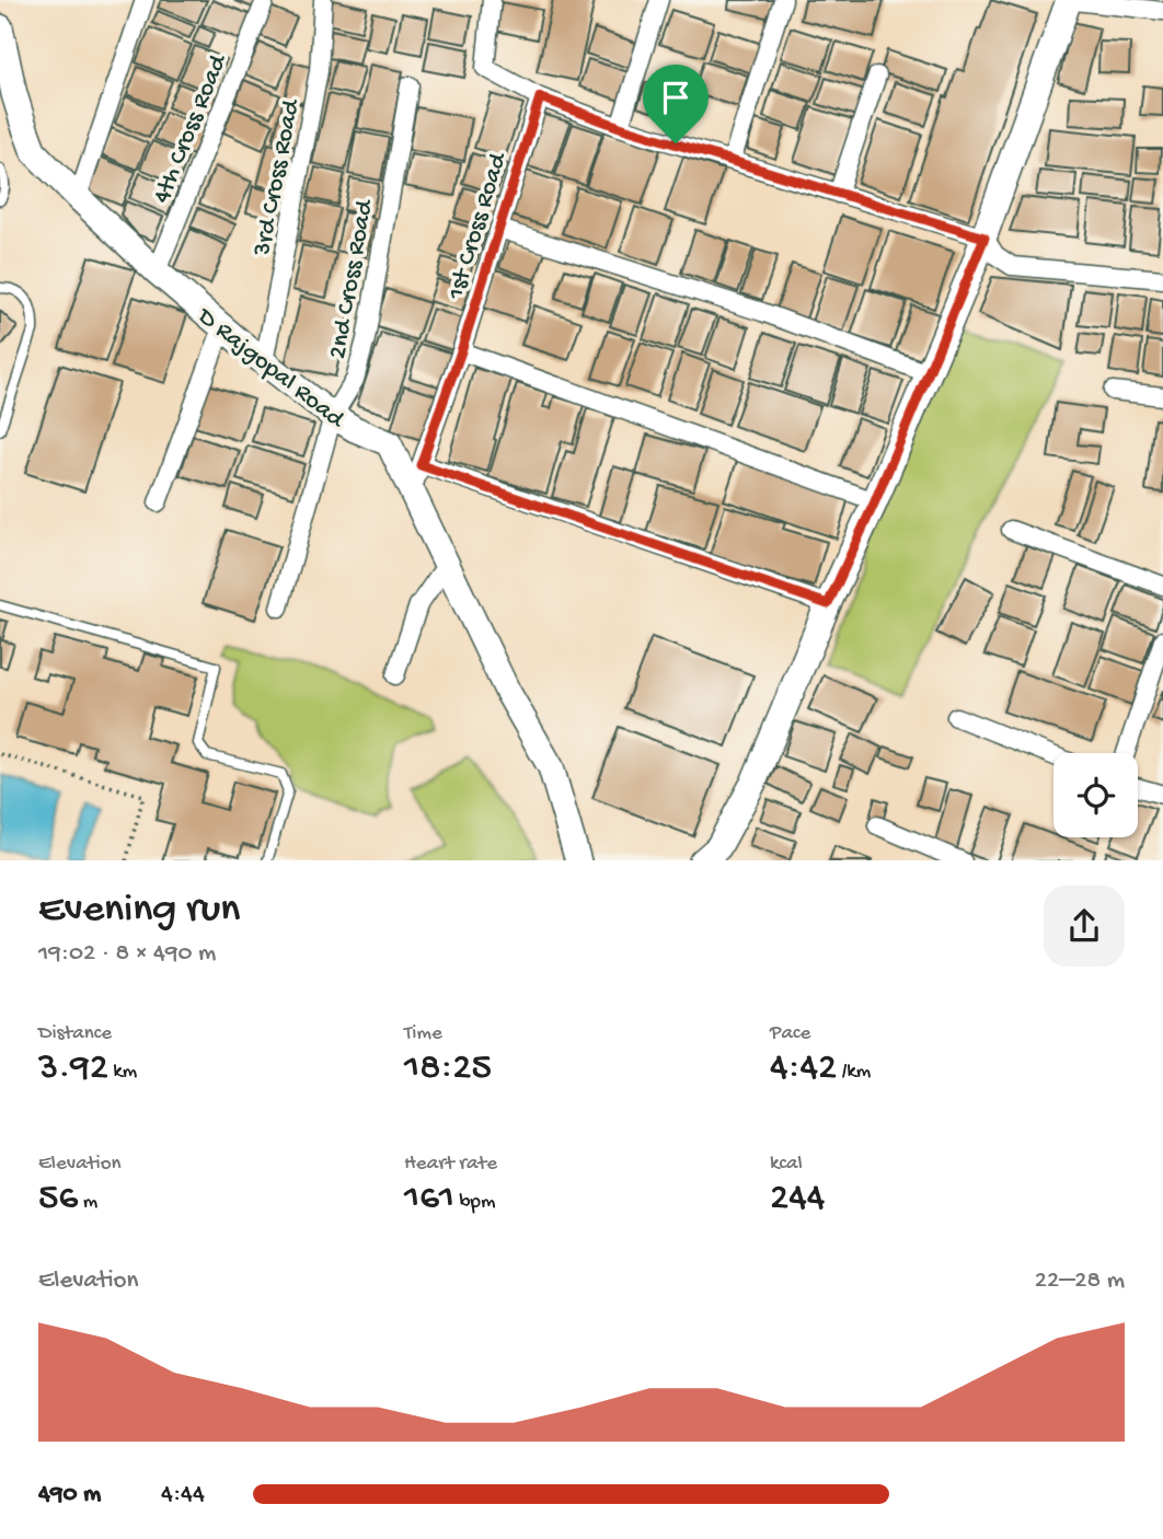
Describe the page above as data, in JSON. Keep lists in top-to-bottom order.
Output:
{
  "streets": {
    "street": [
      "4th Cross Road",
      "3rd Cross Road",
      "1st Cross Road",
      "2nd Cross Road",
      "D Rajgopal Road"
    ]
  },
  "crossings": [
    ["4th Cross Road", "D Rajgopal Road"],
    ["3rd Cross Road", "D Rajgopal Road"],
    ["1st Cross Road", "D Rajgopal Road"],
    ["2nd Cross Road", "D Rajgopal Road"]
  ],
  "page": {
    "heading": ["Evening run", "19:02 · 8 × 490 m"],
    "stats": [
      ["Distance", "3.92 km"],
      ["Time", "18:25"],
      ["Pace", "4:42 /km"],
      ["Elevation", "56 m"],
      ["Heart rate", "161 bpm"],
      ["kcal", "244"]
    ],
    "chart": ["Elevation", "22–28 m"],
    "list": [
      {
        "name": "490 m",
        "note": "4:44"
      }
    ]
  }
}
